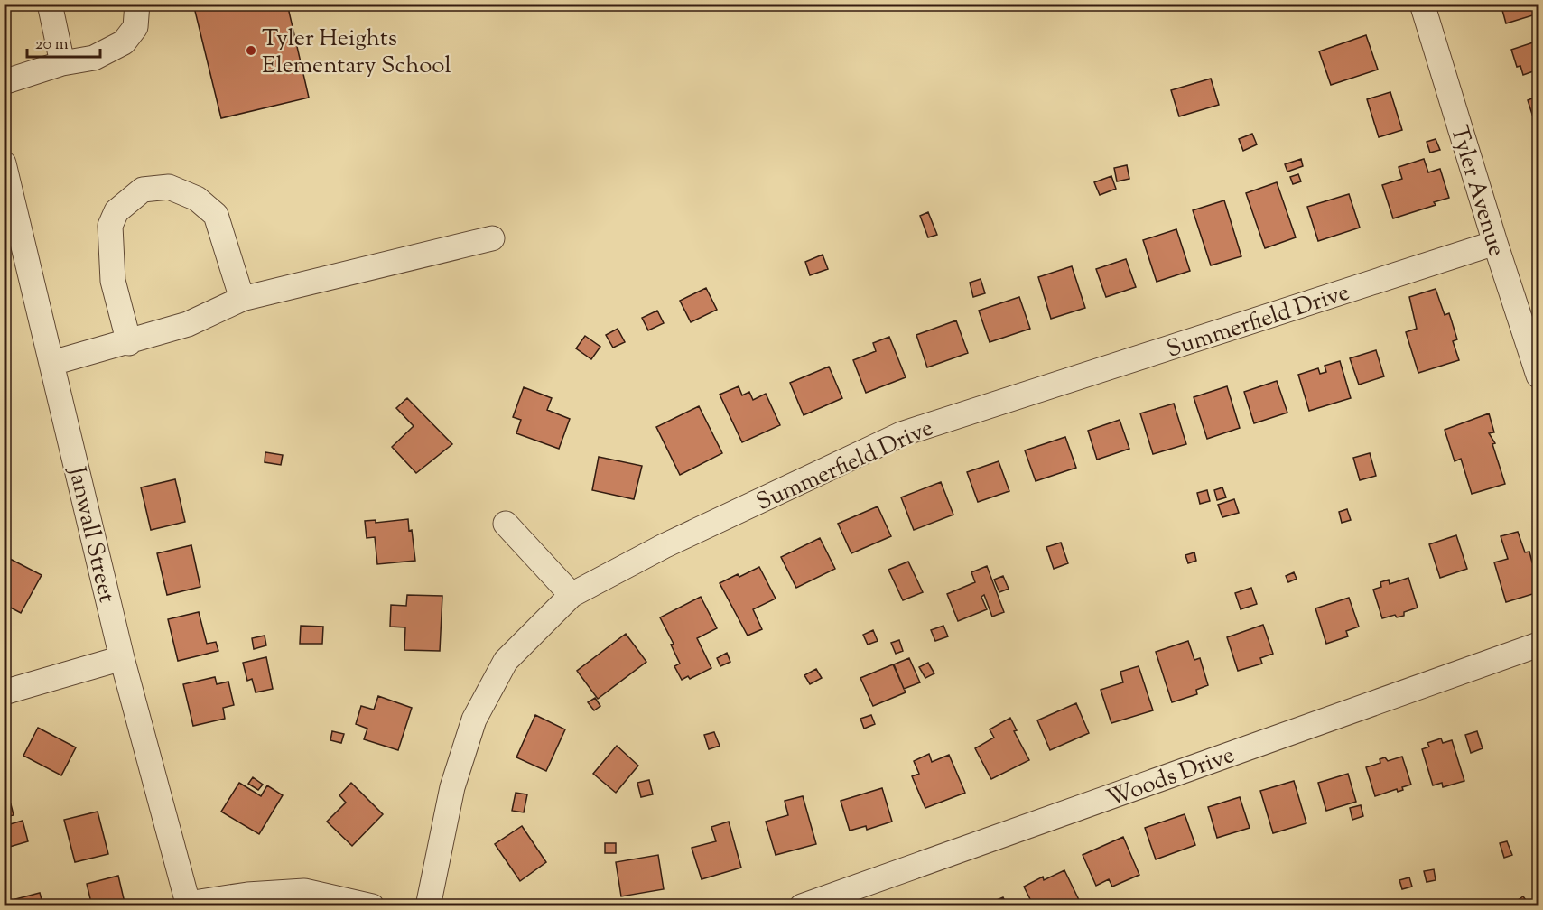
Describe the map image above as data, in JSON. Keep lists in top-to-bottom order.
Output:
{
  "streets": {
    "street": [
      "Tyler Avenue",
      "Summerfield Drive",
      "Janwall Street",
      "Woods Drive"
    ]
  },
  "crossings": [
    ["Tyler Avenue", "Summerfield Drive"]
  ],
  "places": ["Tyler Heights Elementary School"],
  "scale_bar": "20 m"
}
